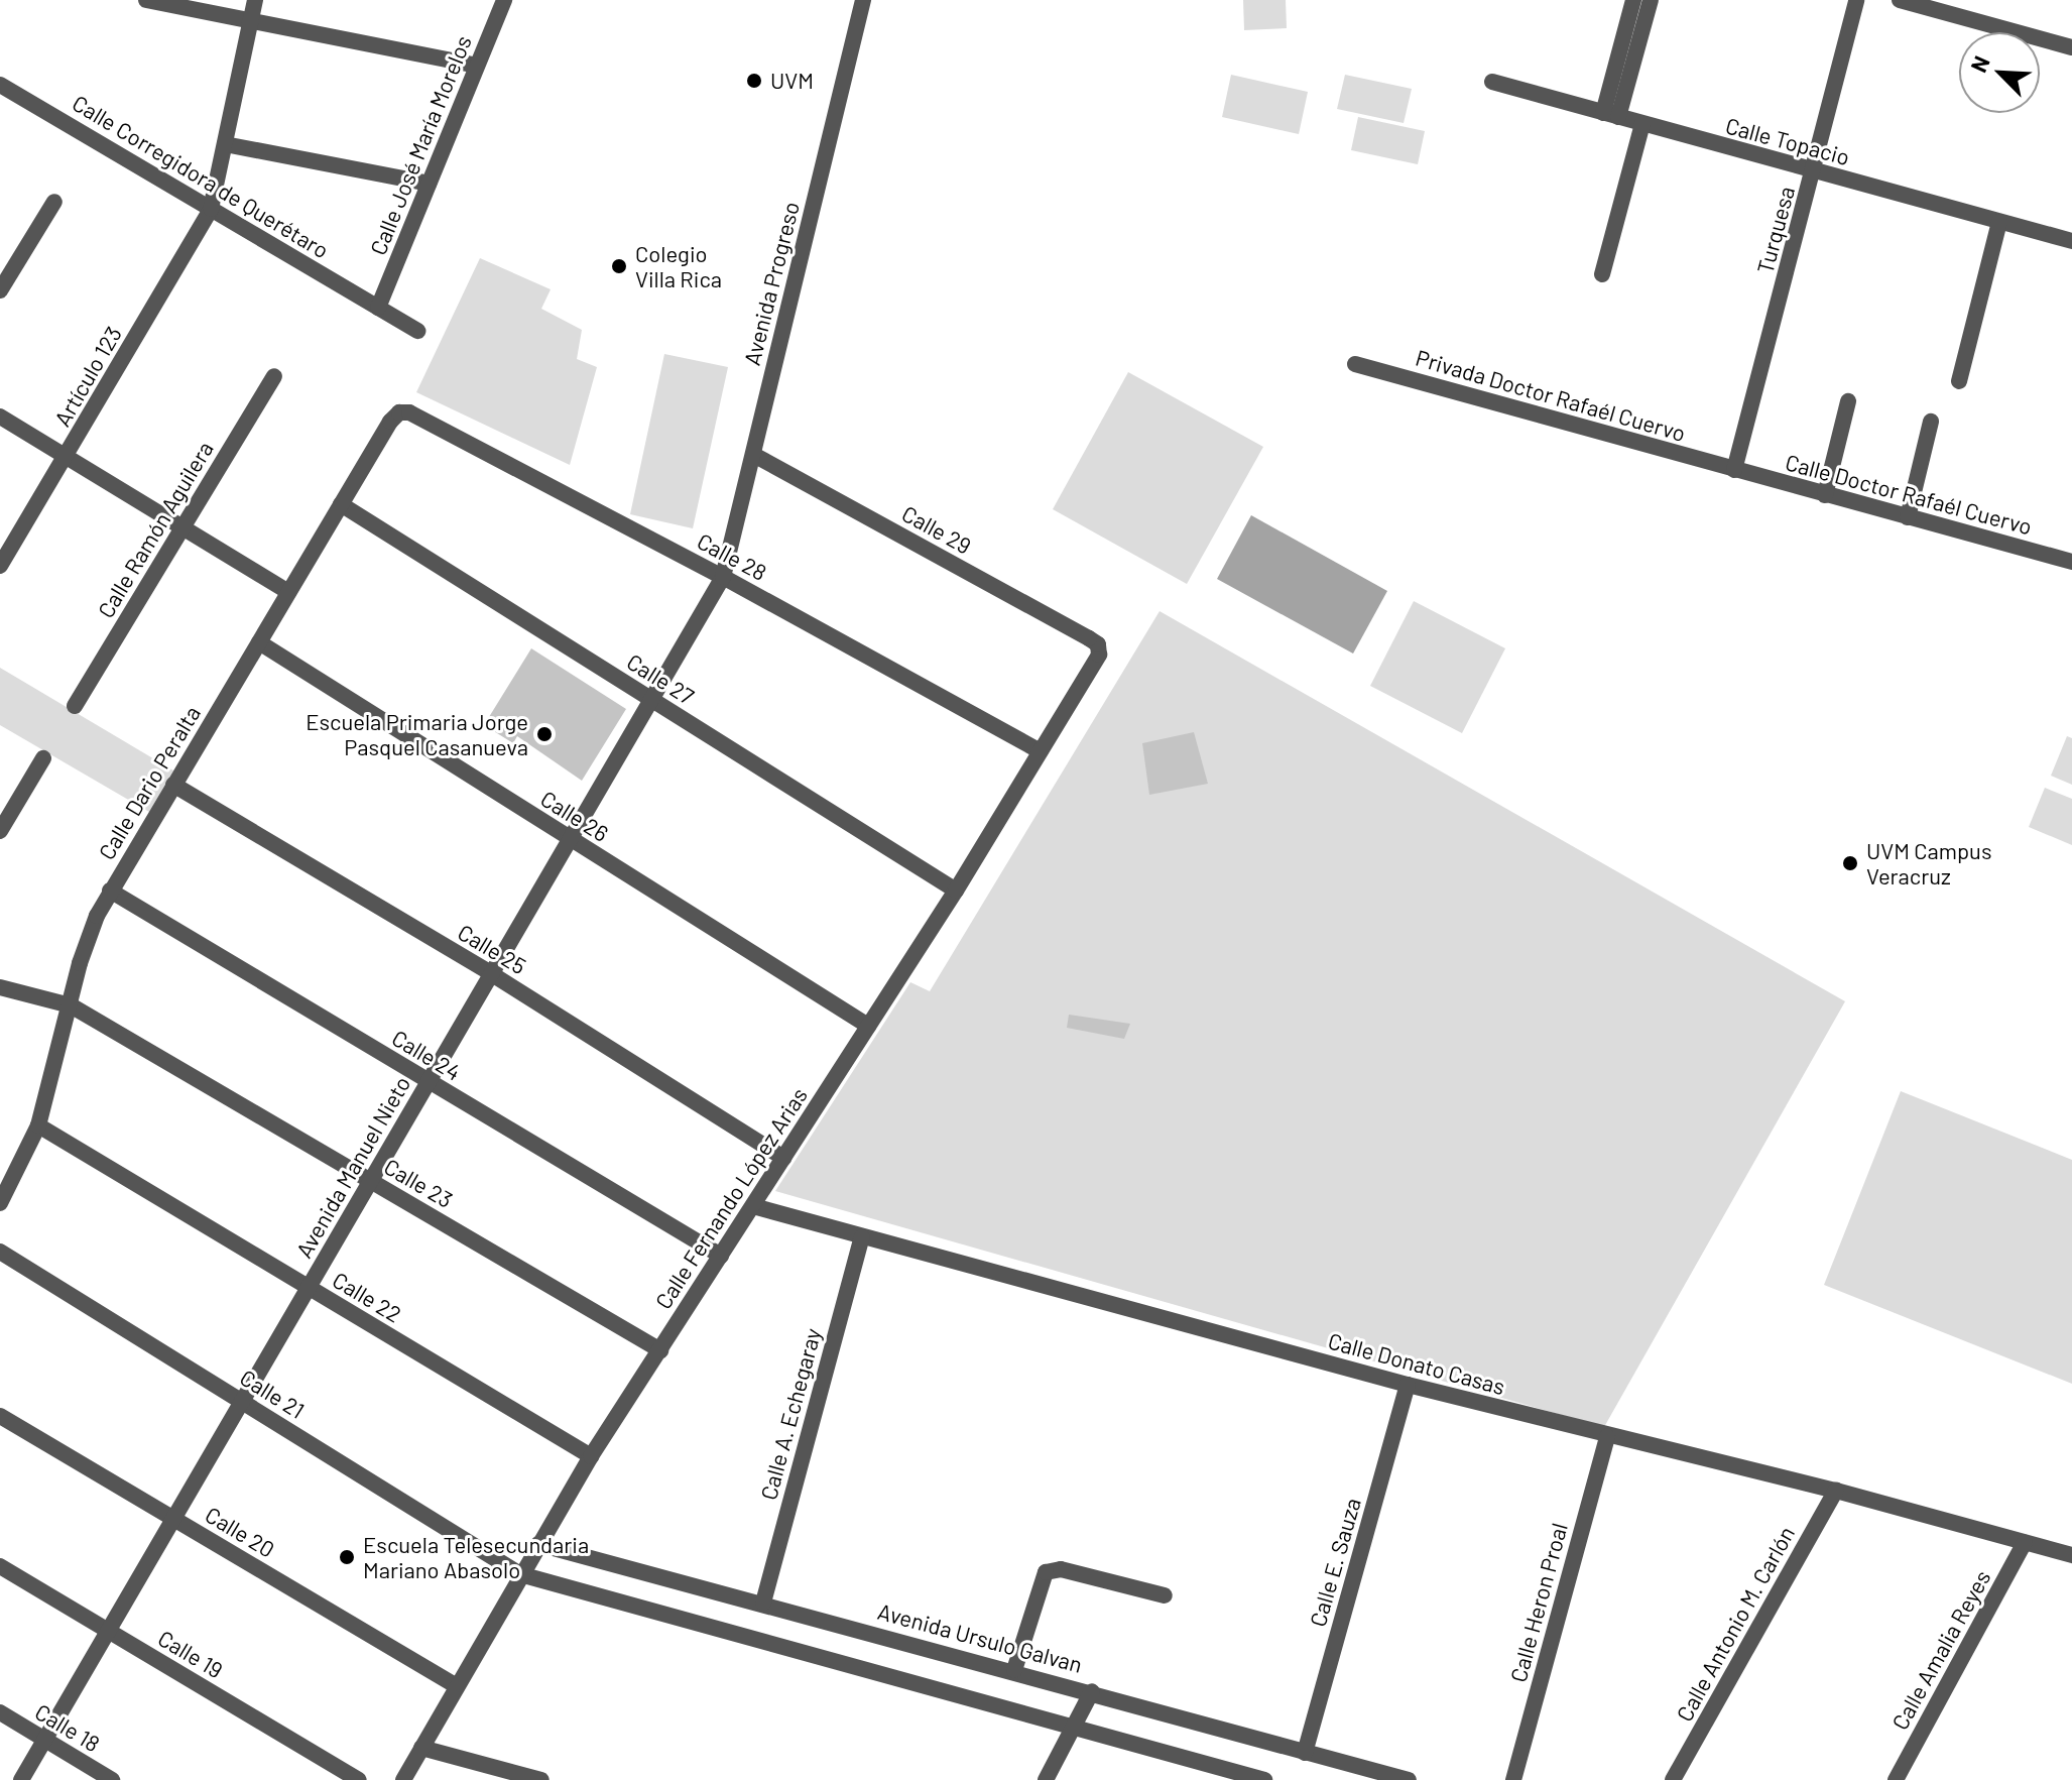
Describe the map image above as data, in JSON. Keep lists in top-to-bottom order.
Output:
{
  "streets": {
    "street": [
      "Calle Topacio",
      "Calle José María Morelos",
      "Calle Corregidora de Querétaro",
      "Turquesa",
      "Avenida Progreso",
      "Artículo 123",
      "Privada Doctor Rafaél Cuervo",
      "Calle Doctor Rafaél Cuervo",
      "Calle Ramón Aguilera",
      "Calle 29",
      "Calle 28",
      "Calle 27",
      "Calle Dario Peralta",
      "Calle 26",
      "Calle 25",
      "Calle 24",
      "Avenida Manuel Nieto",
      "Calle 23",
      "Calle Fernando López Arias",
      "Calle 22",
      "Calle Donato Casas",
      "Calle 21",
      "Calle A. Echegaray",
      "Calle 20",
      "Calle E. Sauza",
      "Calle Heron Proal",
      "Calle Antonio M. Carlón",
      "Avenida Ursulo Galvan",
      "Calle Amalia Reyes",
      "Calle 19",
      "Calle 18"
    ]
  },
  "crossings": [
    ["Calle Topacio", "Turquesa"],
    ["Calle José María Morelos", "Calle Corregidora de Querétaro"],
    ["Calle Corregidora de Querétaro", "Artículo 123"],
    ["Turquesa", "Privada Doctor Rafaél Cuervo"],
    ["Turquesa", "Calle Doctor Rafaél Cuervo"],
    ["Avenida Progreso", "Calle 29"],
    ["Avenida Progreso", "Calle 28"],
    ["Avenida Progreso", "Avenida Manuel Nieto"],
    ["Privada Doctor Rafaél Cuervo", "Calle Doctor Rafaél Cuervo"],
    ["Calle 29", "Calle Fernando López Arias"],
    ["Calle 28", "Calle Dario Peralta"],
    ["Calle 28", "Avenida Manuel Nieto"],
    ["Calle 28", "Calle Fernando López Arias"],
    ["Calle 27", "Calle Dario Peralta"],
    ["Calle 27", "Avenida Manuel Nieto"],
    ["Calle 27", "Calle Fernando López Arias"],
    ["Calle Dario Peralta", "Calle 26"],
    ["Calle Dario Peralta", "Calle 25"],
    ["Calle Dario Peralta", "Calle 24"],
    ["Calle Dario Peralta", "Calle 23"],
    ["Calle Dario Peralta", "Calle 22"],
    ["Calle 26", "Avenida Manuel Nieto"],
    ["Calle 26", "Calle Fernando López Arias"],
    ["Calle 25", "Avenida Manuel Nieto"],
    ["Calle 25", "Calle Fernando López Arias"],
    ["Calle 24", "Avenida Manuel Nieto"],
    ["Calle 24", "Calle Fernando López Arias"],
    ["Avenida Manuel Nieto", "Calle 23"],
    ["Avenida Manuel Nieto", "Calle 22"],
    ["Avenida Manuel Nieto", "Calle 21"],
    ["Avenida Manuel Nieto", "Calle 20"],
    ["Avenida Manuel Nieto", "Calle 19"],
    ["Avenida Manuel Nieto", "Calle 18"],
    ["Calle 23", "Calle Fernando López Arias"],
    ["Calle Fernando López Arias", "Calle 22"],
    ["Calle Fernando López Arias", "Calle Donato Casas"],
    ["Calle Fernando López Arias", "Calle 21"],
    ["Calle Fernando López Arias", "Calle 20"],
    ["Calle Fernando López Arias", "Avenida Ursulo Galvan"],
    ["Calle Donato Casas", "Calle A. Echegaray"],
    ["Calle Donato Casas", "Calle E. Sauza"],
    ["Calle Donato Casas", "Calle Heron Proal"],
    ["Calle Donato Casas", "Calle Antonio M. Carlón"],
    ["Calle Donato Casas", "Calle Amalia Reyes"],
    ["Calle A. Echegaray", "Avenida Ursulo Galvan"],
    ["Calle E. Sauza", "Avenida Ursulo Galvan"]
  ],
  "places": [
    "UVM",
    "Colegio Villa Rica",
    "Escuela Primaria Jorge Pasquel Casanueva",
    "UVM Campus Veracruz",
    "Escuela Telesecundaria Mariano Abasolo"
  ],
  "north": "top left"
}
